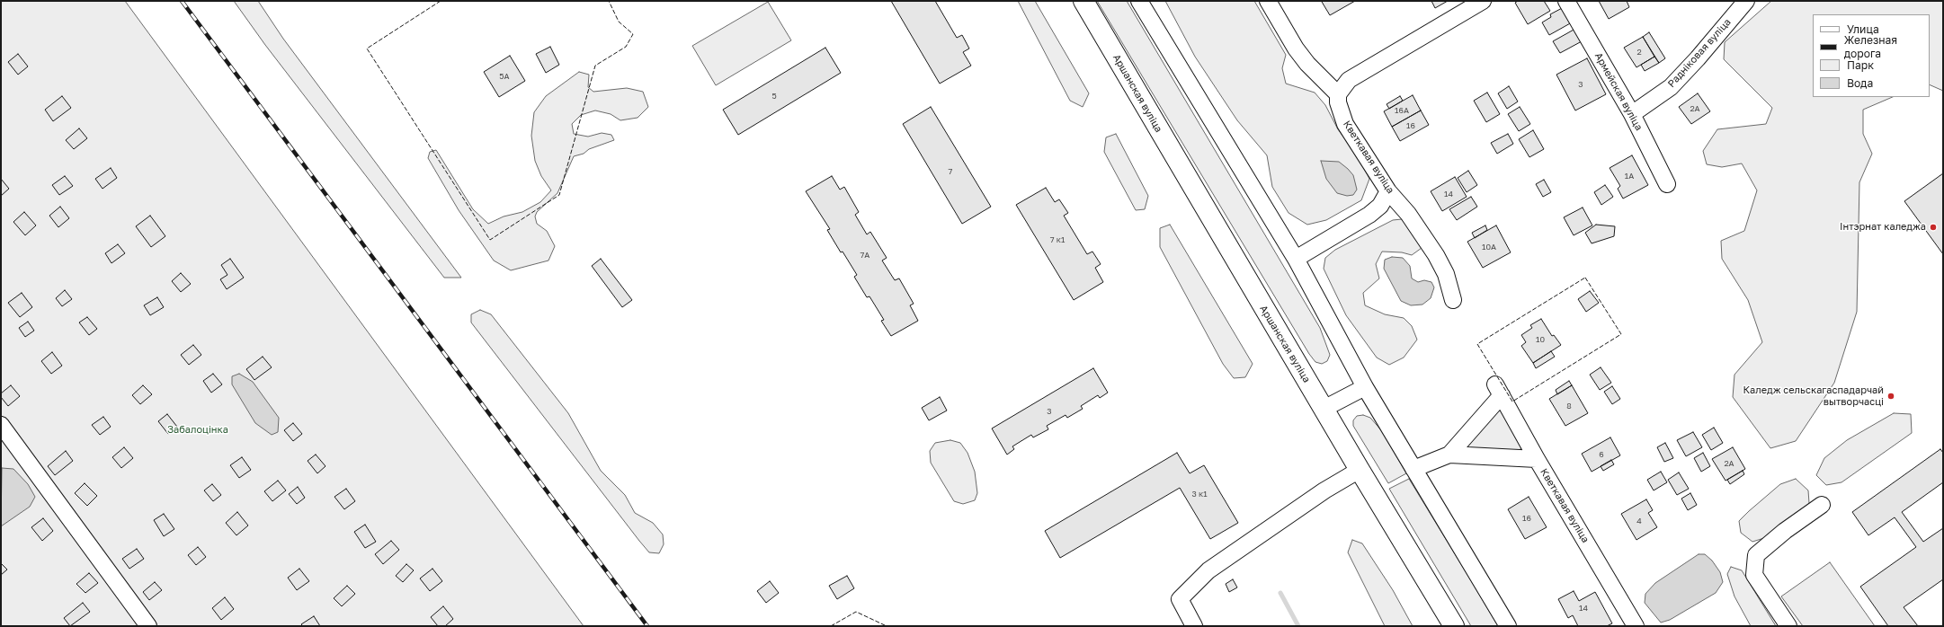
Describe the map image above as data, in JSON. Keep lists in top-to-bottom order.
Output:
{
  "streets": {
    "main road": ["Аршанская вуліца"],
    "street": ["Радніковая вуліца", "Армейская вуліца", "Кветкавая вуліца"]
  },
  "crossings": [
    ["Радніковая вуліца", "Армейская вуліца"]
  ],
  "parks": ["Забалоцінка"],
  "places": ["Інтэрнат каледжа", "Каледж сельскагаспадарчай вытворчасці"],
  "house_numbers": [
    "2",
    "5А",
    "3",
    "5",
    "2А",
    "16А",
    "16",
    "7",
    "1А",
    "14",
    "7 к1",
    "10А",
    "7А",
    "10",
    "8",
    "3",
    "6",
    "2А",
    "3 к1",
    "16",
    "4",
    "14"
  ],
  "legend": [
    "Улица",
    "Железная дорога",
    "Парк",
    "Вода"
  ]
}
